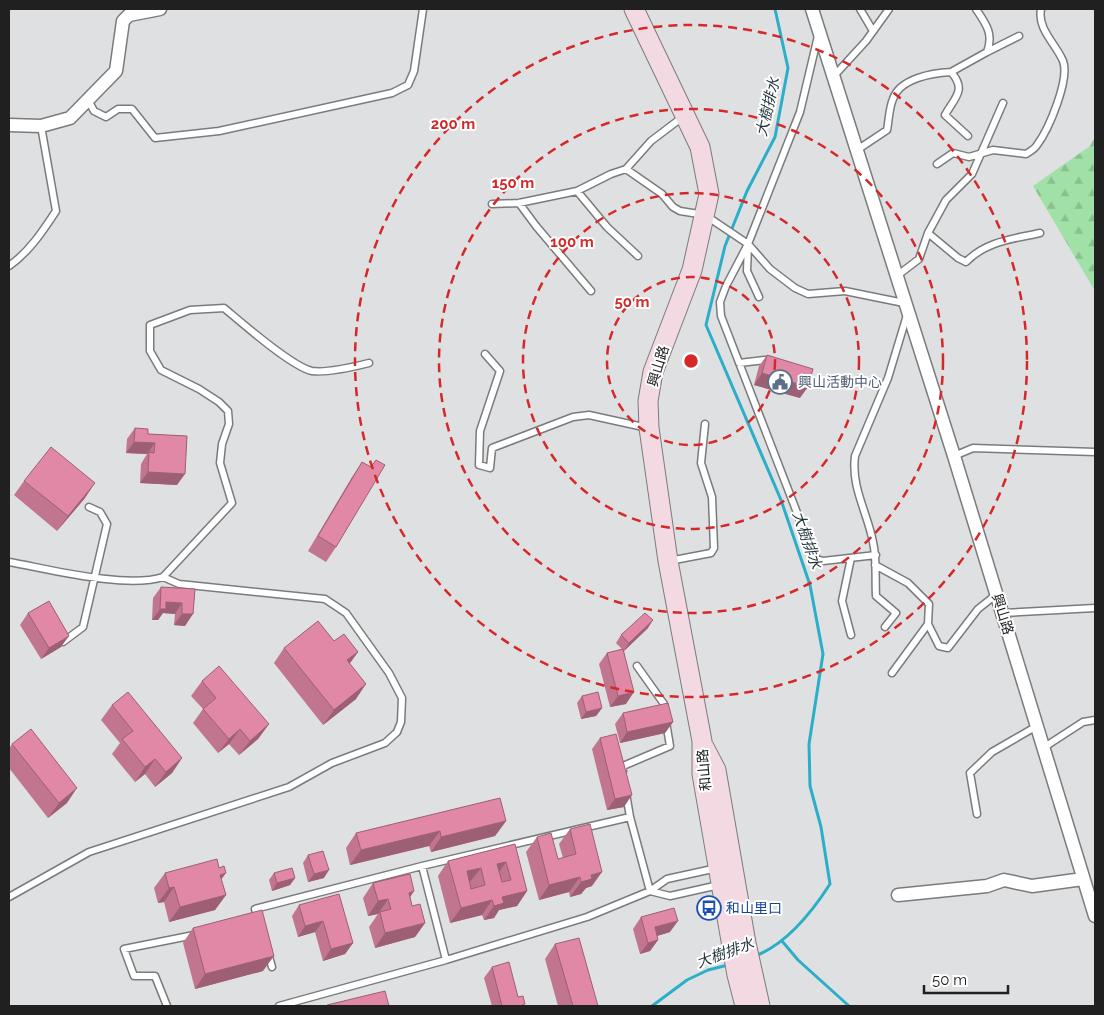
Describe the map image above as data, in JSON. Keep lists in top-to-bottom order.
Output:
{
  "streets": {
    "main road": ["興山路", "和山路"]
  },
  "crossings": [
    ["興山路", "和山路"]
  ],
  "water": ["大樹排水"],
  "places": {
    "public building": ["興山活動中心"],
    "bus stop": ["和山里口"]
  },
  "scale_bar": "50 m",
  "rings": [
    "200 m",
    "150 m",
    "100 m",
    "50 m"
  ]
}
